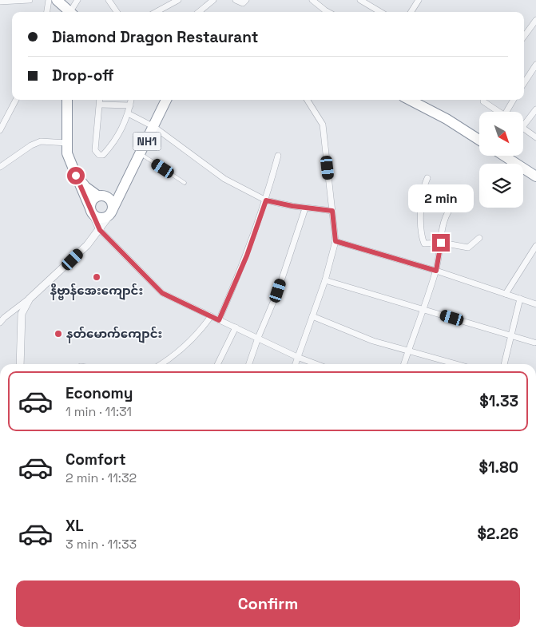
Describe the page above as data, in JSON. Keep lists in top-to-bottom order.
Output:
{
  "streets": {
    "highway": ["NH1"]
  },
  "places": ["နိဗ္ဗာန်အေးကျောင်း", "နတ်မောက်ကျောင်း"],
  "north": "bottom right",
  "page": {
    "banner": ["Diamond Dragon Restaurant", "Drop-off"],
    "bubble": "2 min",
    "list": [
      {
        "name": "Economy",
        "note": "1 min · 11:31",
        "value": "$1.33"
      },
      {
        "name": "Comfort",
        "note": "2 min · 11:32",
        "value": "$1.80"
      },
      {
        "name": "XL",
        "note": "3 min · 11:33",
        "value": "$2.26"
      }
    ],
    "buttons": "Confirm"
  }
}
